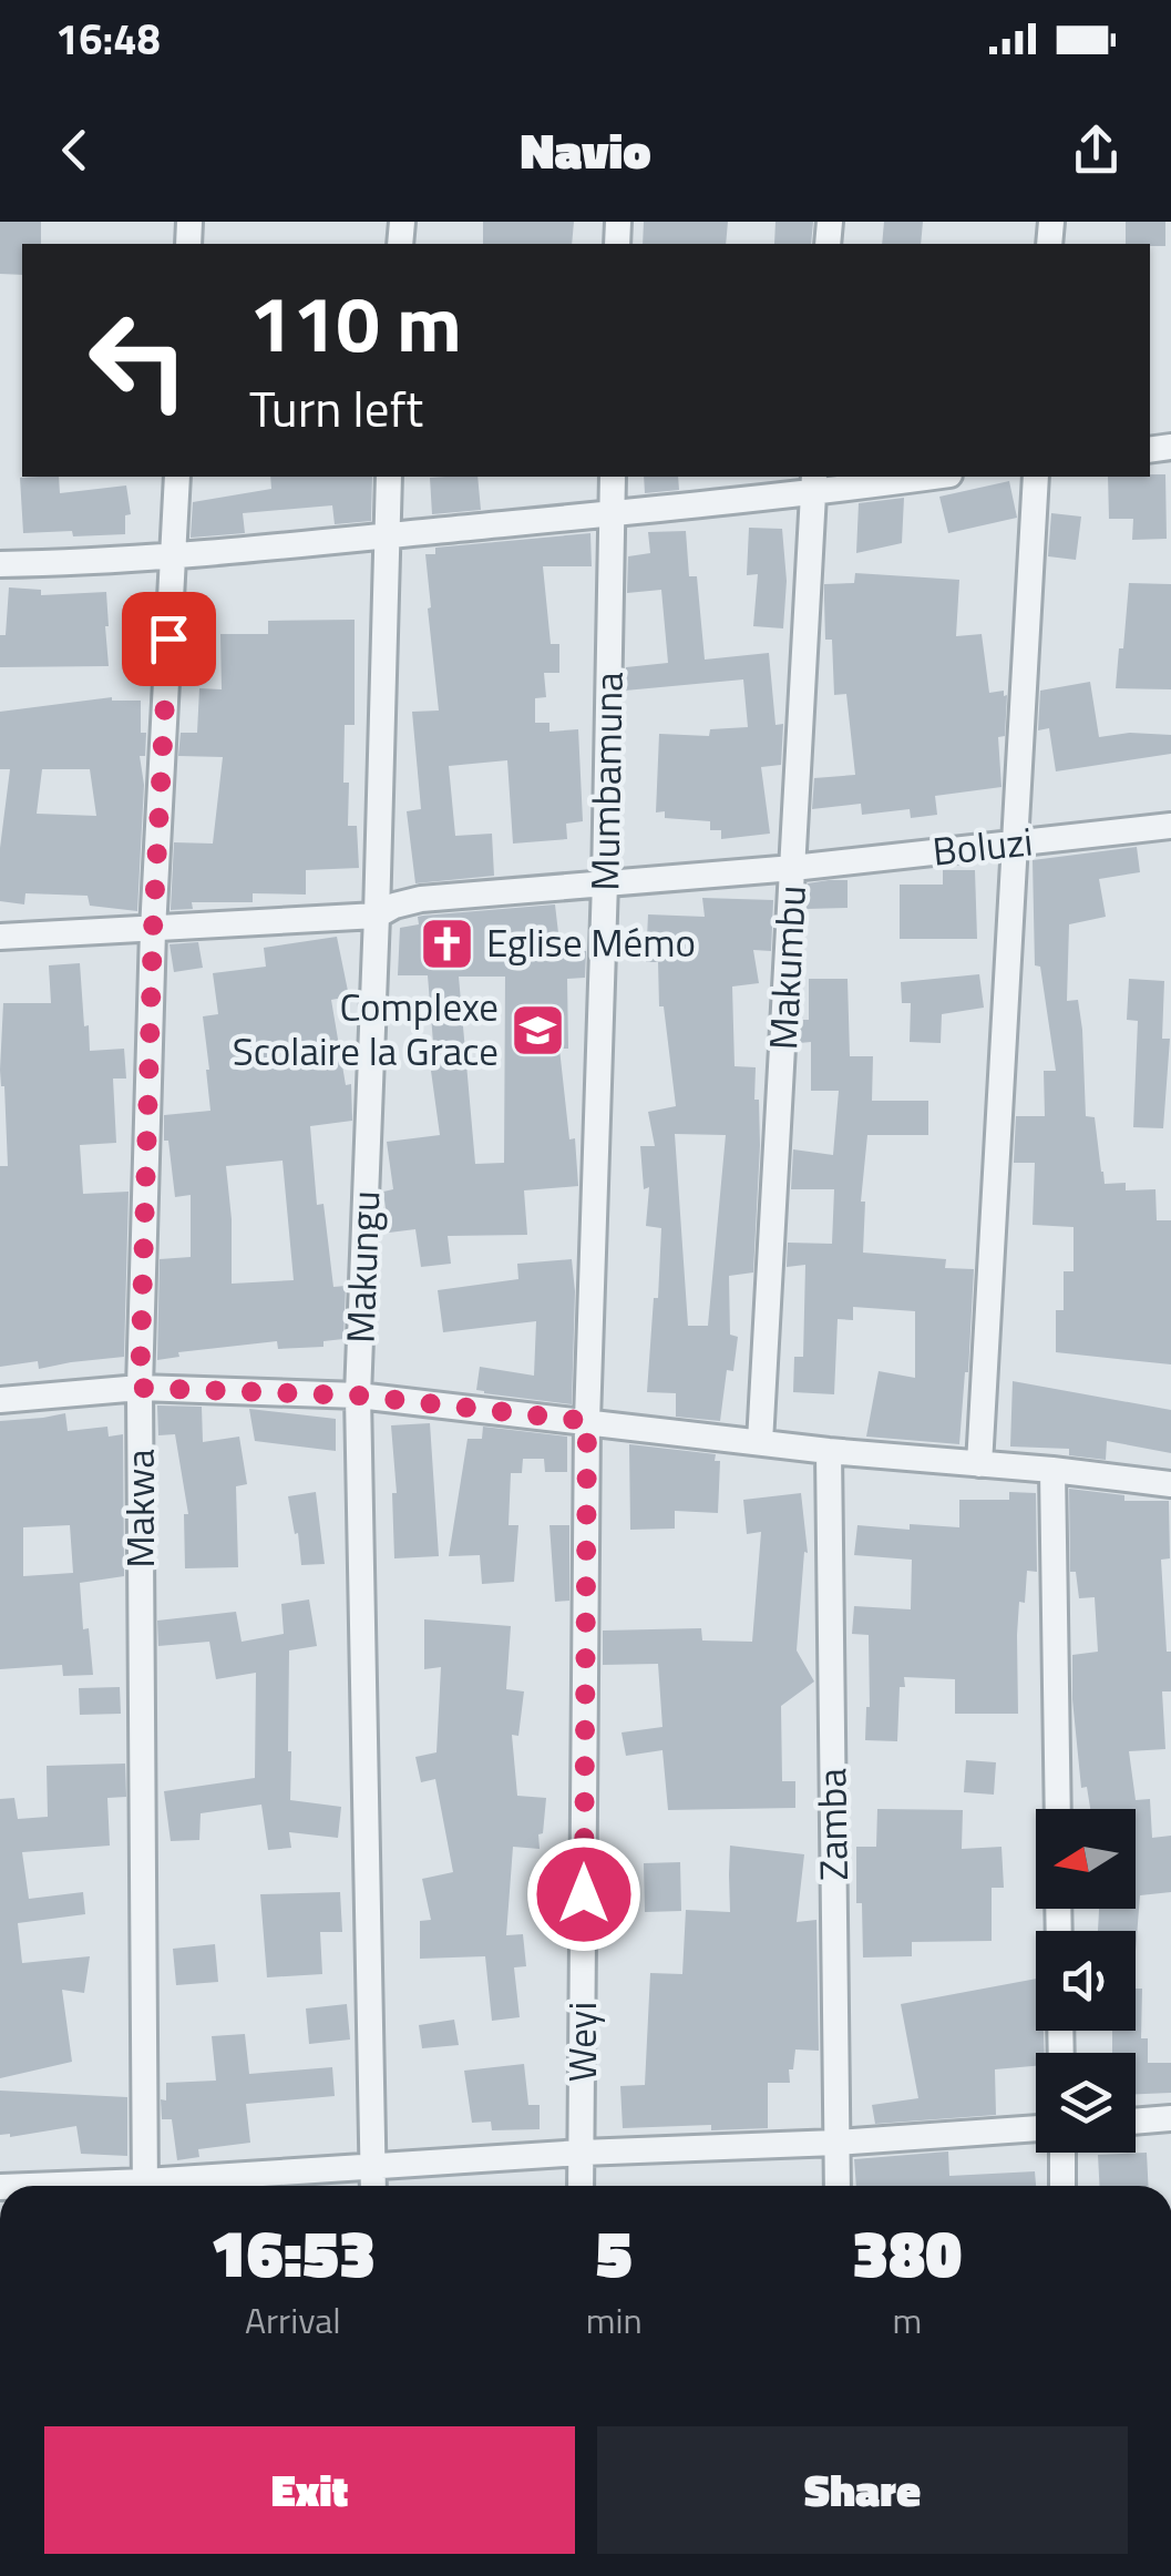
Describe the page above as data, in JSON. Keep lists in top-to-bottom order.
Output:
{
  "streets": {
    "street": [
      "Mumbamuna",
      "Boluzi",
      "Makumbu",
      "Makungu",
      "Makwa",
      "Zamba",
      "Weyi"
    ]
  },
  "crossings": [
    ["Mumbamuna", "Boluzi"],
    ["Mumbamuna", "Weyi"],
    ["Boluzi", "Makumbu"],
    ["Boluzi", "Makungu"],
    ["Boluzi", "Makwa"]
  ],
  "places": {
    "church": ["Eglise Mémo"],
    "school or university": ["Complexe Scolaire la Grace"]
  },
  "north": "left",
  "page": {
    "status": "16:48",
    "header": "Navio",
    "turn": ["110 m", "Turn left"],
    "eta": [
      "16:53",
      "Arrival",
      "5",
      "min",
      "380",
      "m"
    ],
    "buttons": ["Exit", "Share"]
  }
}
